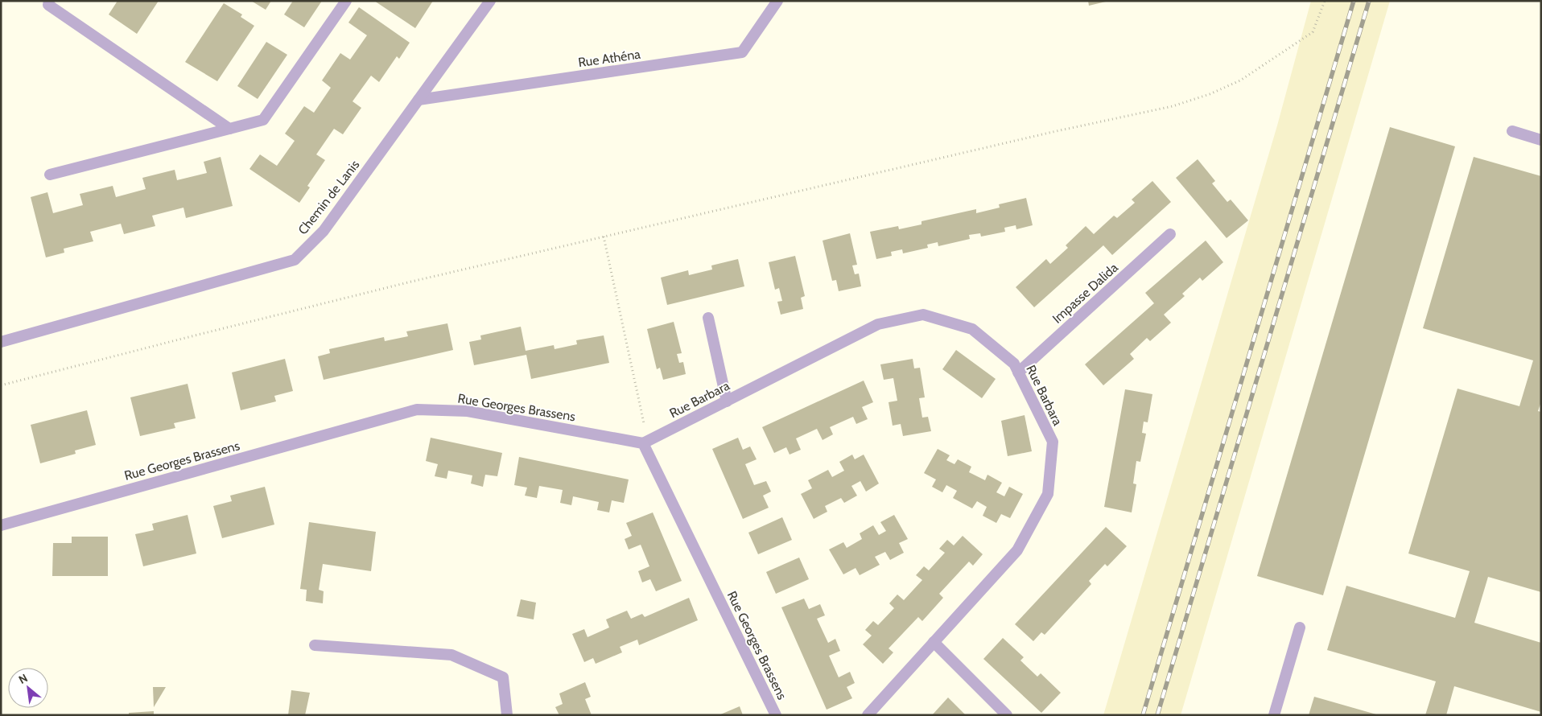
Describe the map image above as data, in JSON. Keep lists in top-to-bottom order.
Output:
{
  "streets": {
    "street": [
      "Rue Athéna",
      "Chemin de Lanis",
      "Impasse Dalida",
      "Rue Barbara",
      "Rue Georges Brassens"
    ]
  },
  "crossings": [
    ["Rue Athéna", "Chemin de Lanis"],
    ["Impasse Dalida", "Rue Barbara"],
    ["Rue Barbara", "Rue Georges Brassens"]
  ],
  "north": "top left"
}
